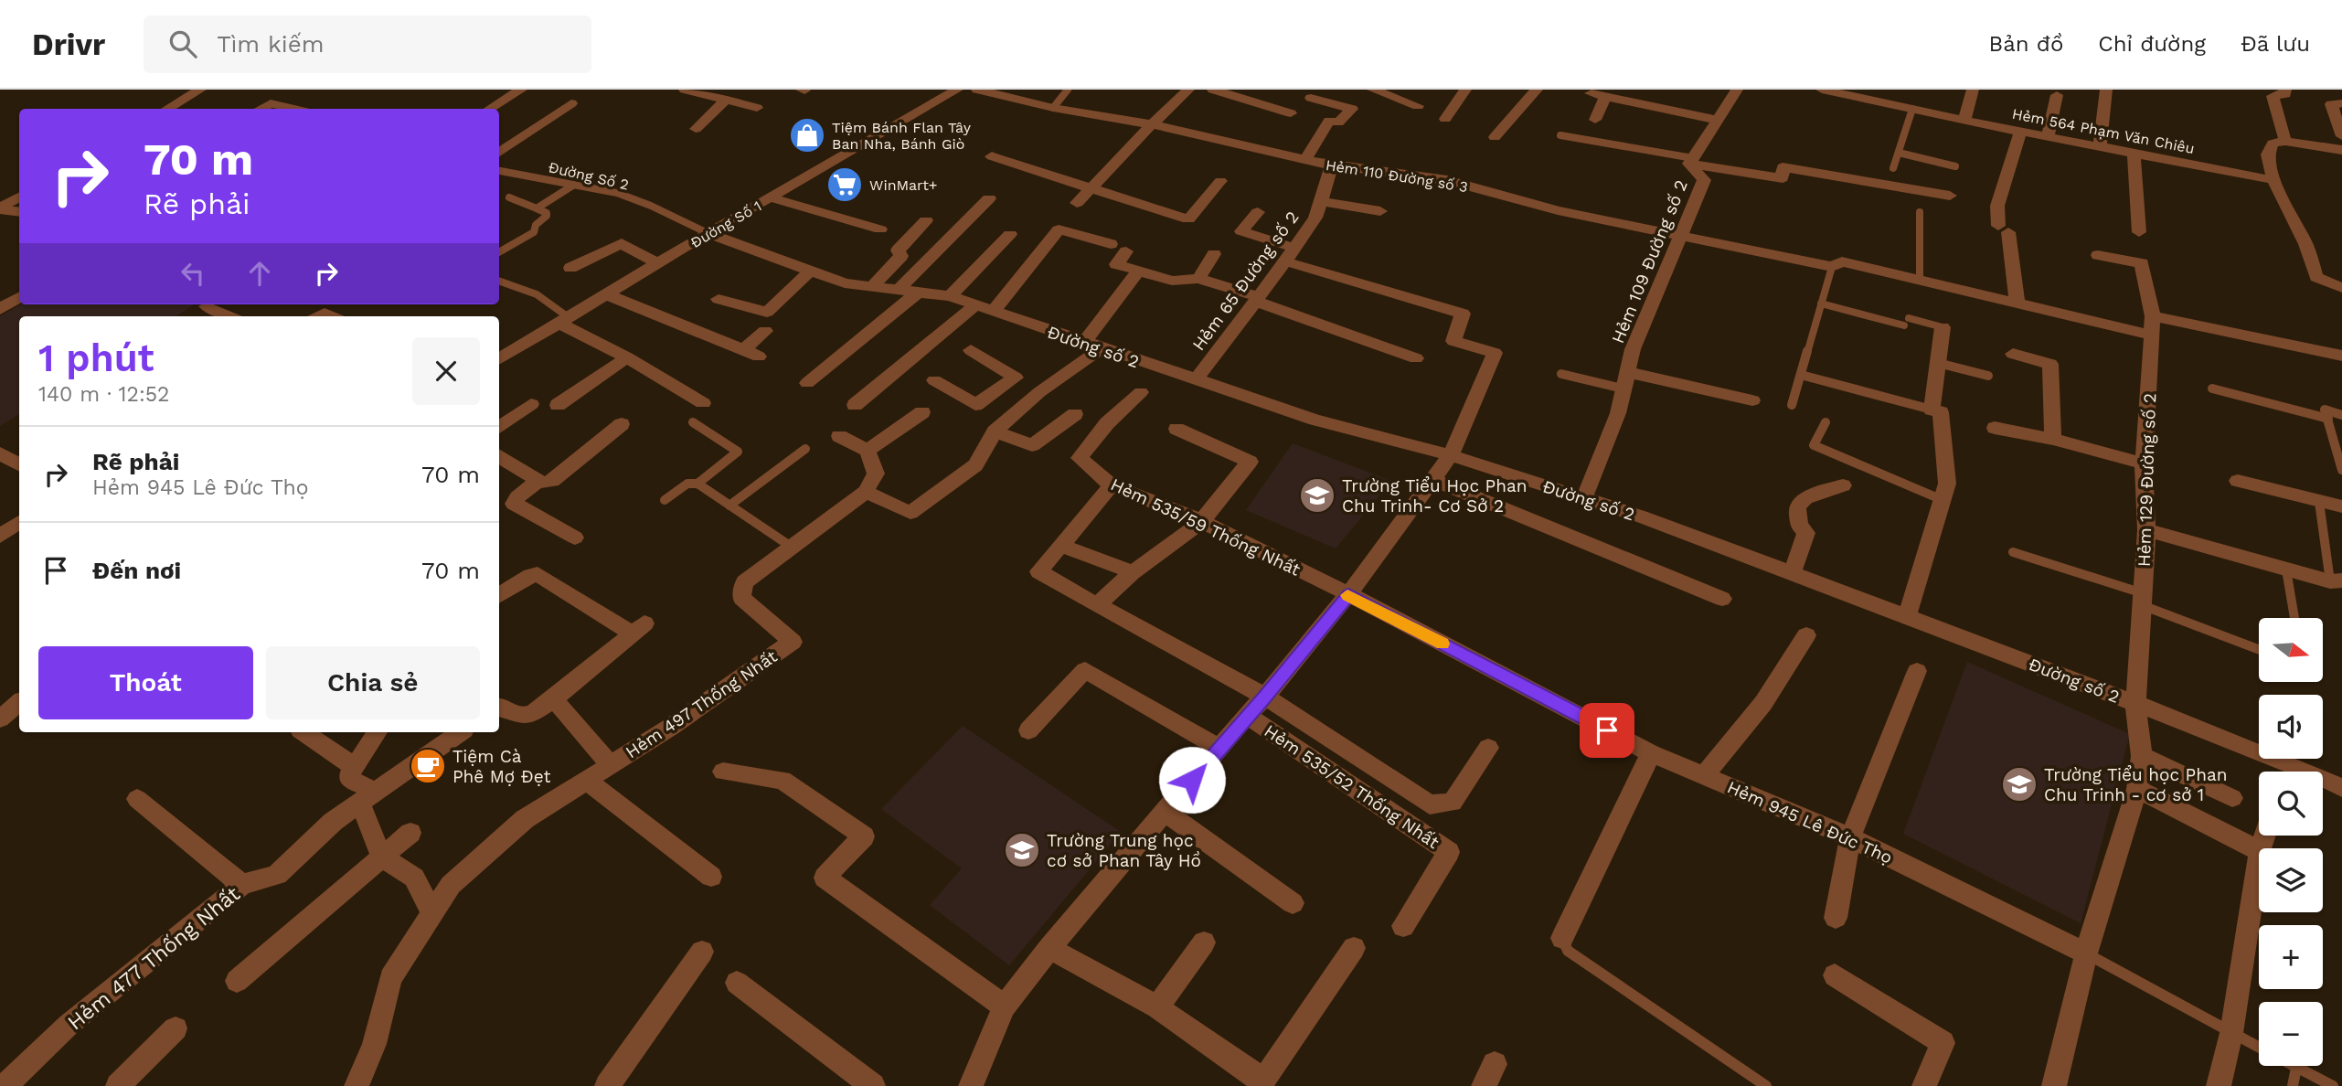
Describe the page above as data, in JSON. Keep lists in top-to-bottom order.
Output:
{
  "streets": {
    "street": [
      "Hẻm 564 Phạm Văn Chiêu",
      "Hẻm 110 Đường số 3",
      "Đường Số 1",
      "Hẻm 109 Đường số 2",
      "Hẻm 65 Đường số 2",
      "Đường số 2",
      "Hẻm 129 Đường số 2",
      "Hẻm 535/59 Thống Nhất",
      "Hẻm 497 Thống Nhất",
      "Hẻm 535/52 Thống Nhất",
      "Hẻm 945 Lê Đức Thọ",
      "Hẻm 477 Thống Nhất"
    ],
    "lane": ["Đường Số 2"]
  },
  "crossings": [
    ["Đường Số 2", "Đường Số 1"],
    ["Đường Số 2", "Đường số 2"],
    ["Hẻm 110 Đường số 3", "Hẻm 109 Đường số 2"],
    ["Hẻm 110 Đường số 3", "Hẻm 65 Đường số 2"],
    ["Hẻm 110 Đường số 3", "Hẻm 129 Đường số 2"],
    ["Đường Số 1", "Đường số 2"],
    ["Hẻm 109 Đường số 2", "Đường số 2"],
    ["Hẻm 65 Đường số 2", "Đường số 2"],
    ["Đường số 2", "Hẻm 129 Đường số 2"],
    ["Hẻm 129 Đường số 2", "Hẻm 945 Lê Đức Thọ"],
    ["Hẻm 535/59 Thống Nhất", "Hẻm 945 Lê Đức Thọ"]
  ],
  "places": {
    "shop": ["Tiệm Bánh Flan Tây Ban Nha, Bánh Giò"],
    "supermarket": ["WinMart+"],
    "school or university": ["Trường Tiểu Học Phan Chu Trinh- Cơ Sở 2", "Trường Tiểu học Phan Chu Trinh - cơ sở 1", "Trường Trung học cơ sở Phan Tây Hồ"],
    "cafe": ["Tiệm Cà Phê Mợ Đẹt"]
  },
  "north": "right",
  "page": {
    "header": "Drivr",
    "search": "Tìm kiếm",
    "nav": ["Bản đồ", "Chỉ đường", "Đã lưu"],
    "turn": ["70 m", "Rẽ phải"],
    "heading": ["1 phút", "140 m · 12:52"],
    "list": [
      {
        "name": "Rẽ phải",
        "note": "Hẻm 945 Lê Đức Thọ",
        "value": "70 m"
      },
      {
        "name": "Đến nơi",
        "value": "70 m"
      }
    ],
    "map_buttons": ["+", "−"],
    "buttons": ["Thoát", "Chia sẻ"]
  }
}
